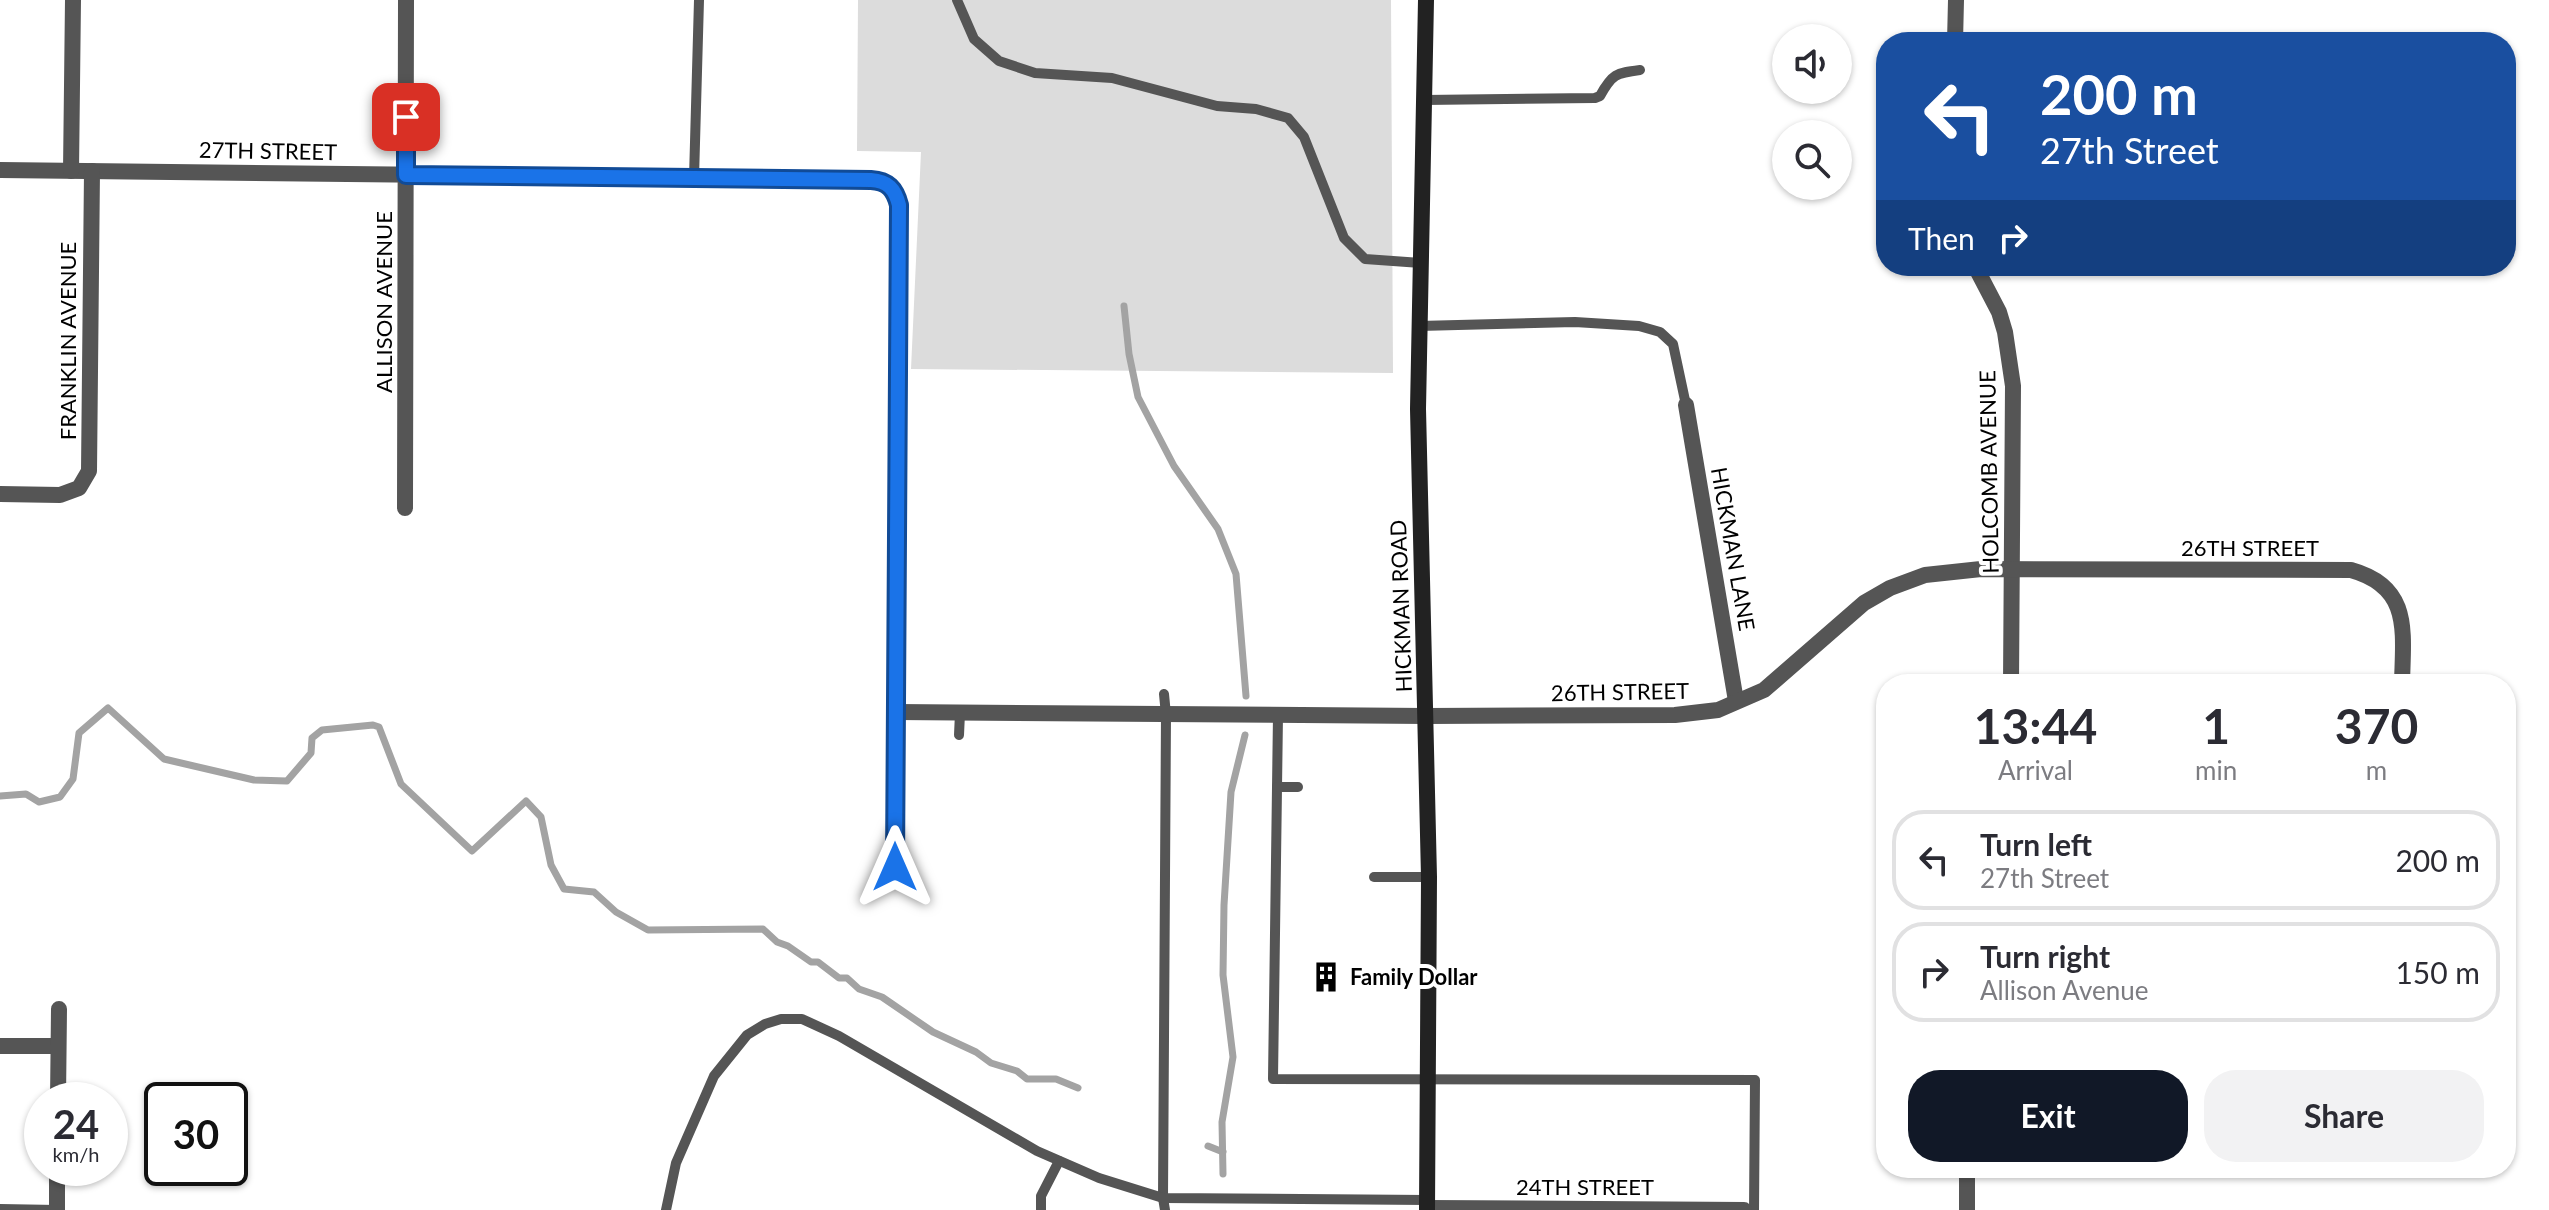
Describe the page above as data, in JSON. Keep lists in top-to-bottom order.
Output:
{
  "streets": {
    "main road": ["HICKMAN ROAD"],
    "street": [
      "27TH STREET",
      "ALLISON AVENUE",
      "FRANKLIN AVENUE",
      "HOLCOMB AVENUE",
      "26TH STREET",
      "HICKMAN LANE",
      "24TH STREET"
    ]
  },
  "crossings": [
    ["27TH STREET", "ALLISON AVENUE"],
    ["27TH STREET", "FRANKLIN AVENUE"],
    ["27TH STREET", "26TH STREET"],
    ["HOLCOMB AVENUE", "26TH STREET"],
    ["26TH STREET", "HICKMAN LANE"],
    ["26TH STREET", "HICKMAN ROAD"],
    ["HICKMAN ROAD", "24TH STREET"]
  ],
  "places": {
    "building": ["Family Dollar"]
  },
  "page": {
    "turn": ["200 m", "27th Street"],
    "then": "Then",
    "eta": [
      "13:44",
      "Arrival",
      "1",
      "min",
      "370",
      "m"
    ],
    "list": [
      {
        "name": "Turn left",
        "note": "27th Street",
        "value": "200 m"
      },
      {
        "name": "Turn right",
        "note": "Allison Avenue",
        "value": "150 m"
      }
    ],
    "buttons": ["Exit", "Share"],
    "speed": "24 km/h",
    "limit": "30"
  }
}
